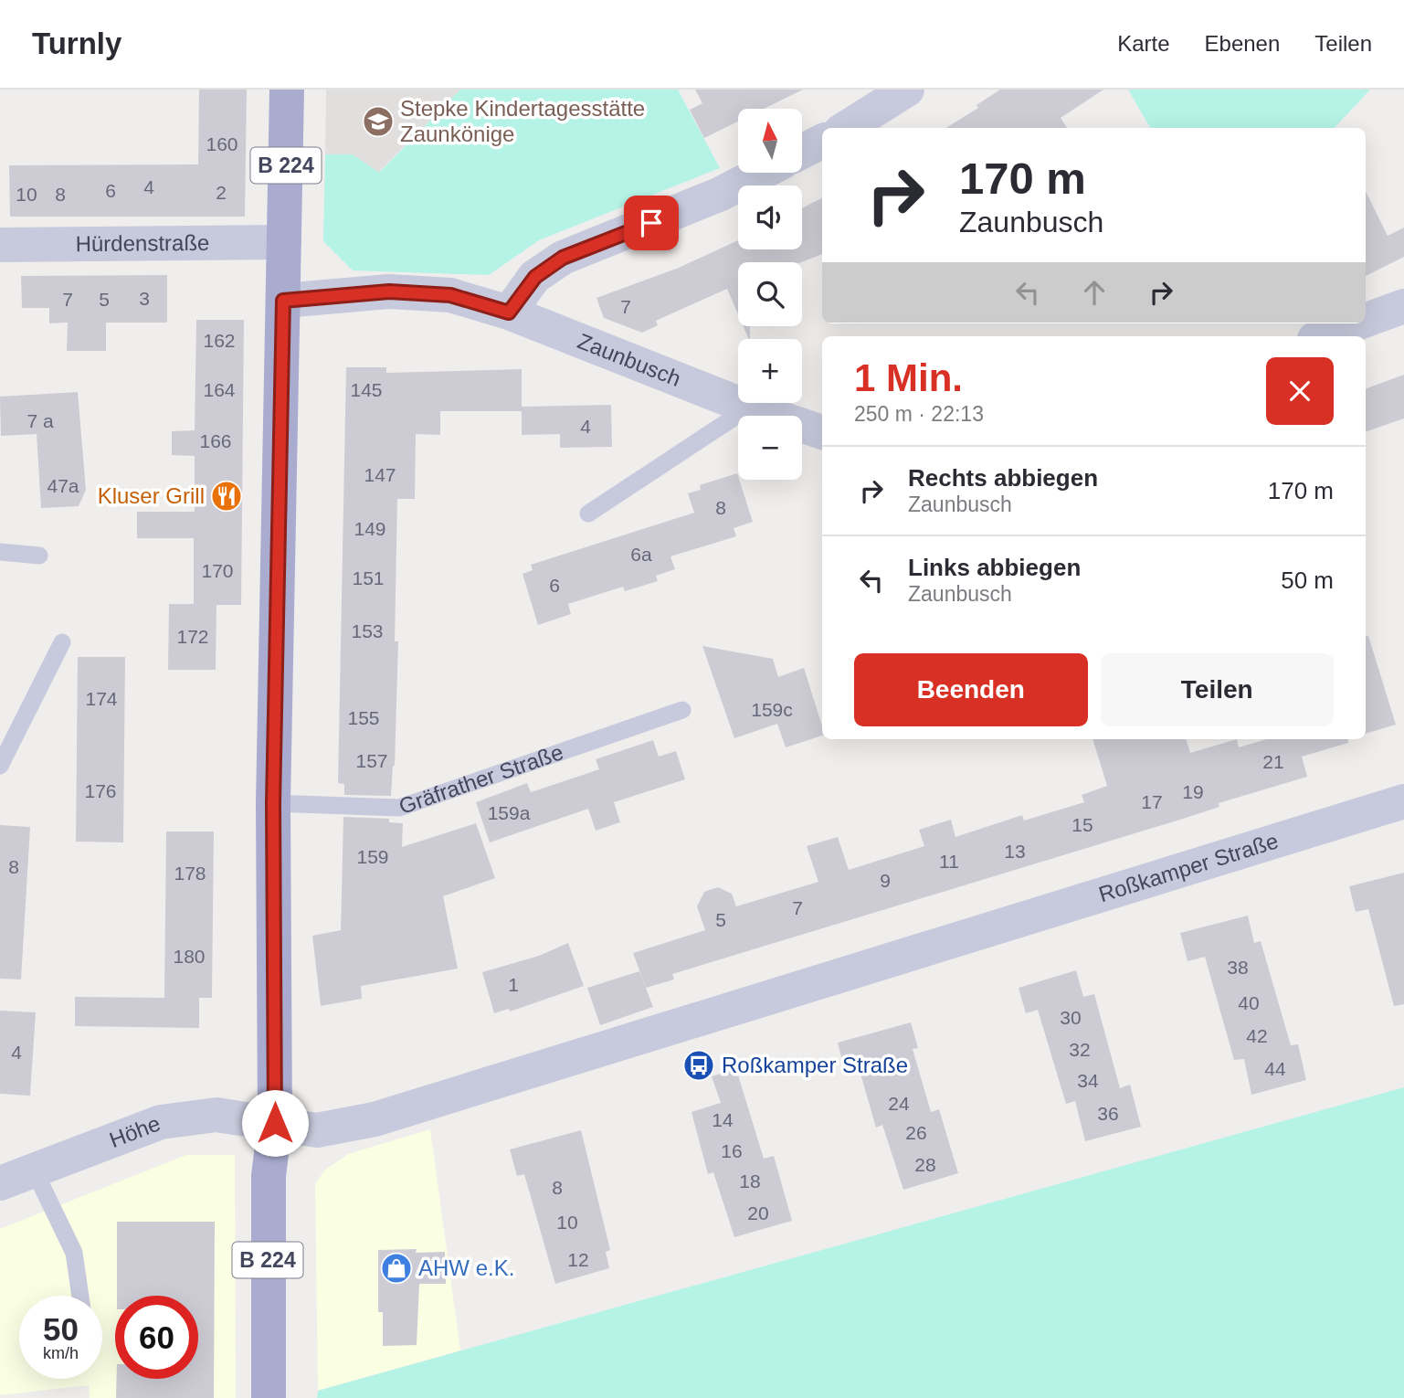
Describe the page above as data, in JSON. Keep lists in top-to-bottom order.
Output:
{
  "streets": {
    "main road": ["B 224"],
    "street": [
      "Hürdenstraße",
      "Zaunbusch",
      "Roßkamper Straße",
      "Höhe"
    ],
    "lane": ["Gräfrather Straße"]
  },
  "crossings": [
    ["B 224", "Hürdenstraße"],
    ["B 224", "Zaunbusch"],
    ["B 224", "Gräfrather Straße"],
    ["B 224", "Roßkamper Straße"],
    ["B 224", "Höhe"],
    ["Roßkamper Straße", "Höhe"]
  ],
  "places": {
    "school or university": ["Stepke Kindertagesstätte Zaunkönige"],
    "restaurant": ["Kluser Grill"],
    "bus stop": ["Roßkamper Straße"],
    "shop": ["AHW e.K."]
  },
  "house_numbers": [
    "160",
    "4",
    "6",
    "2",
    "10",
    "8",
    "3",
    "7",
    "5",
    "7",
    "162",
    "164",
    "145",
    "7 a",
    "4",
    "166",
    "147",
    "47a",
    "8",
    "149",
    "6a",
    "170",
    "151",
    "6",
    "153",
    "172",
    "174",
    "159c",
    "155",
    "157",
    "21",
    "176",
    "19",
    "17",
    "159a",
    "15",
    "13",
    "159",
    "11",
    "8",
    "178",
    "9",
    "7",
    "5",
    "180",
    "38",
    "1",
    "40",
    "30",
    "42",
    "32",
    "4",
    "44",
    "34",
    "24",
    "36",
    "14",
    "26",
    "16",
    "28",
    "18",
    "8",
    "20",
    "10",
    "12"
  ],
  "north": "top",
  "page": {
    "header": "Turnly",
    "nav": ["Karte", "Ebenen", "Teilen"],
    "map_buttons": ["+", "−"],
    "turn": ["170 m", "Zaunbusch"],
    "heading": ["1 Min.", "250 m · 22:13"],
    "list": [
      {
        "name": "Rechts abbiegen",
        "note": "Zaunbusch",
        "value": "170 m"
      },
      {
        "name": "Links abbiegen",
        "note": "Zaunbusch",
        "value": "50 m"
      }
    ],
    "buttons": ["Beenden", "Teilen"],
    "speed": "50 km/h",
    "limit": "60"
  }
}
